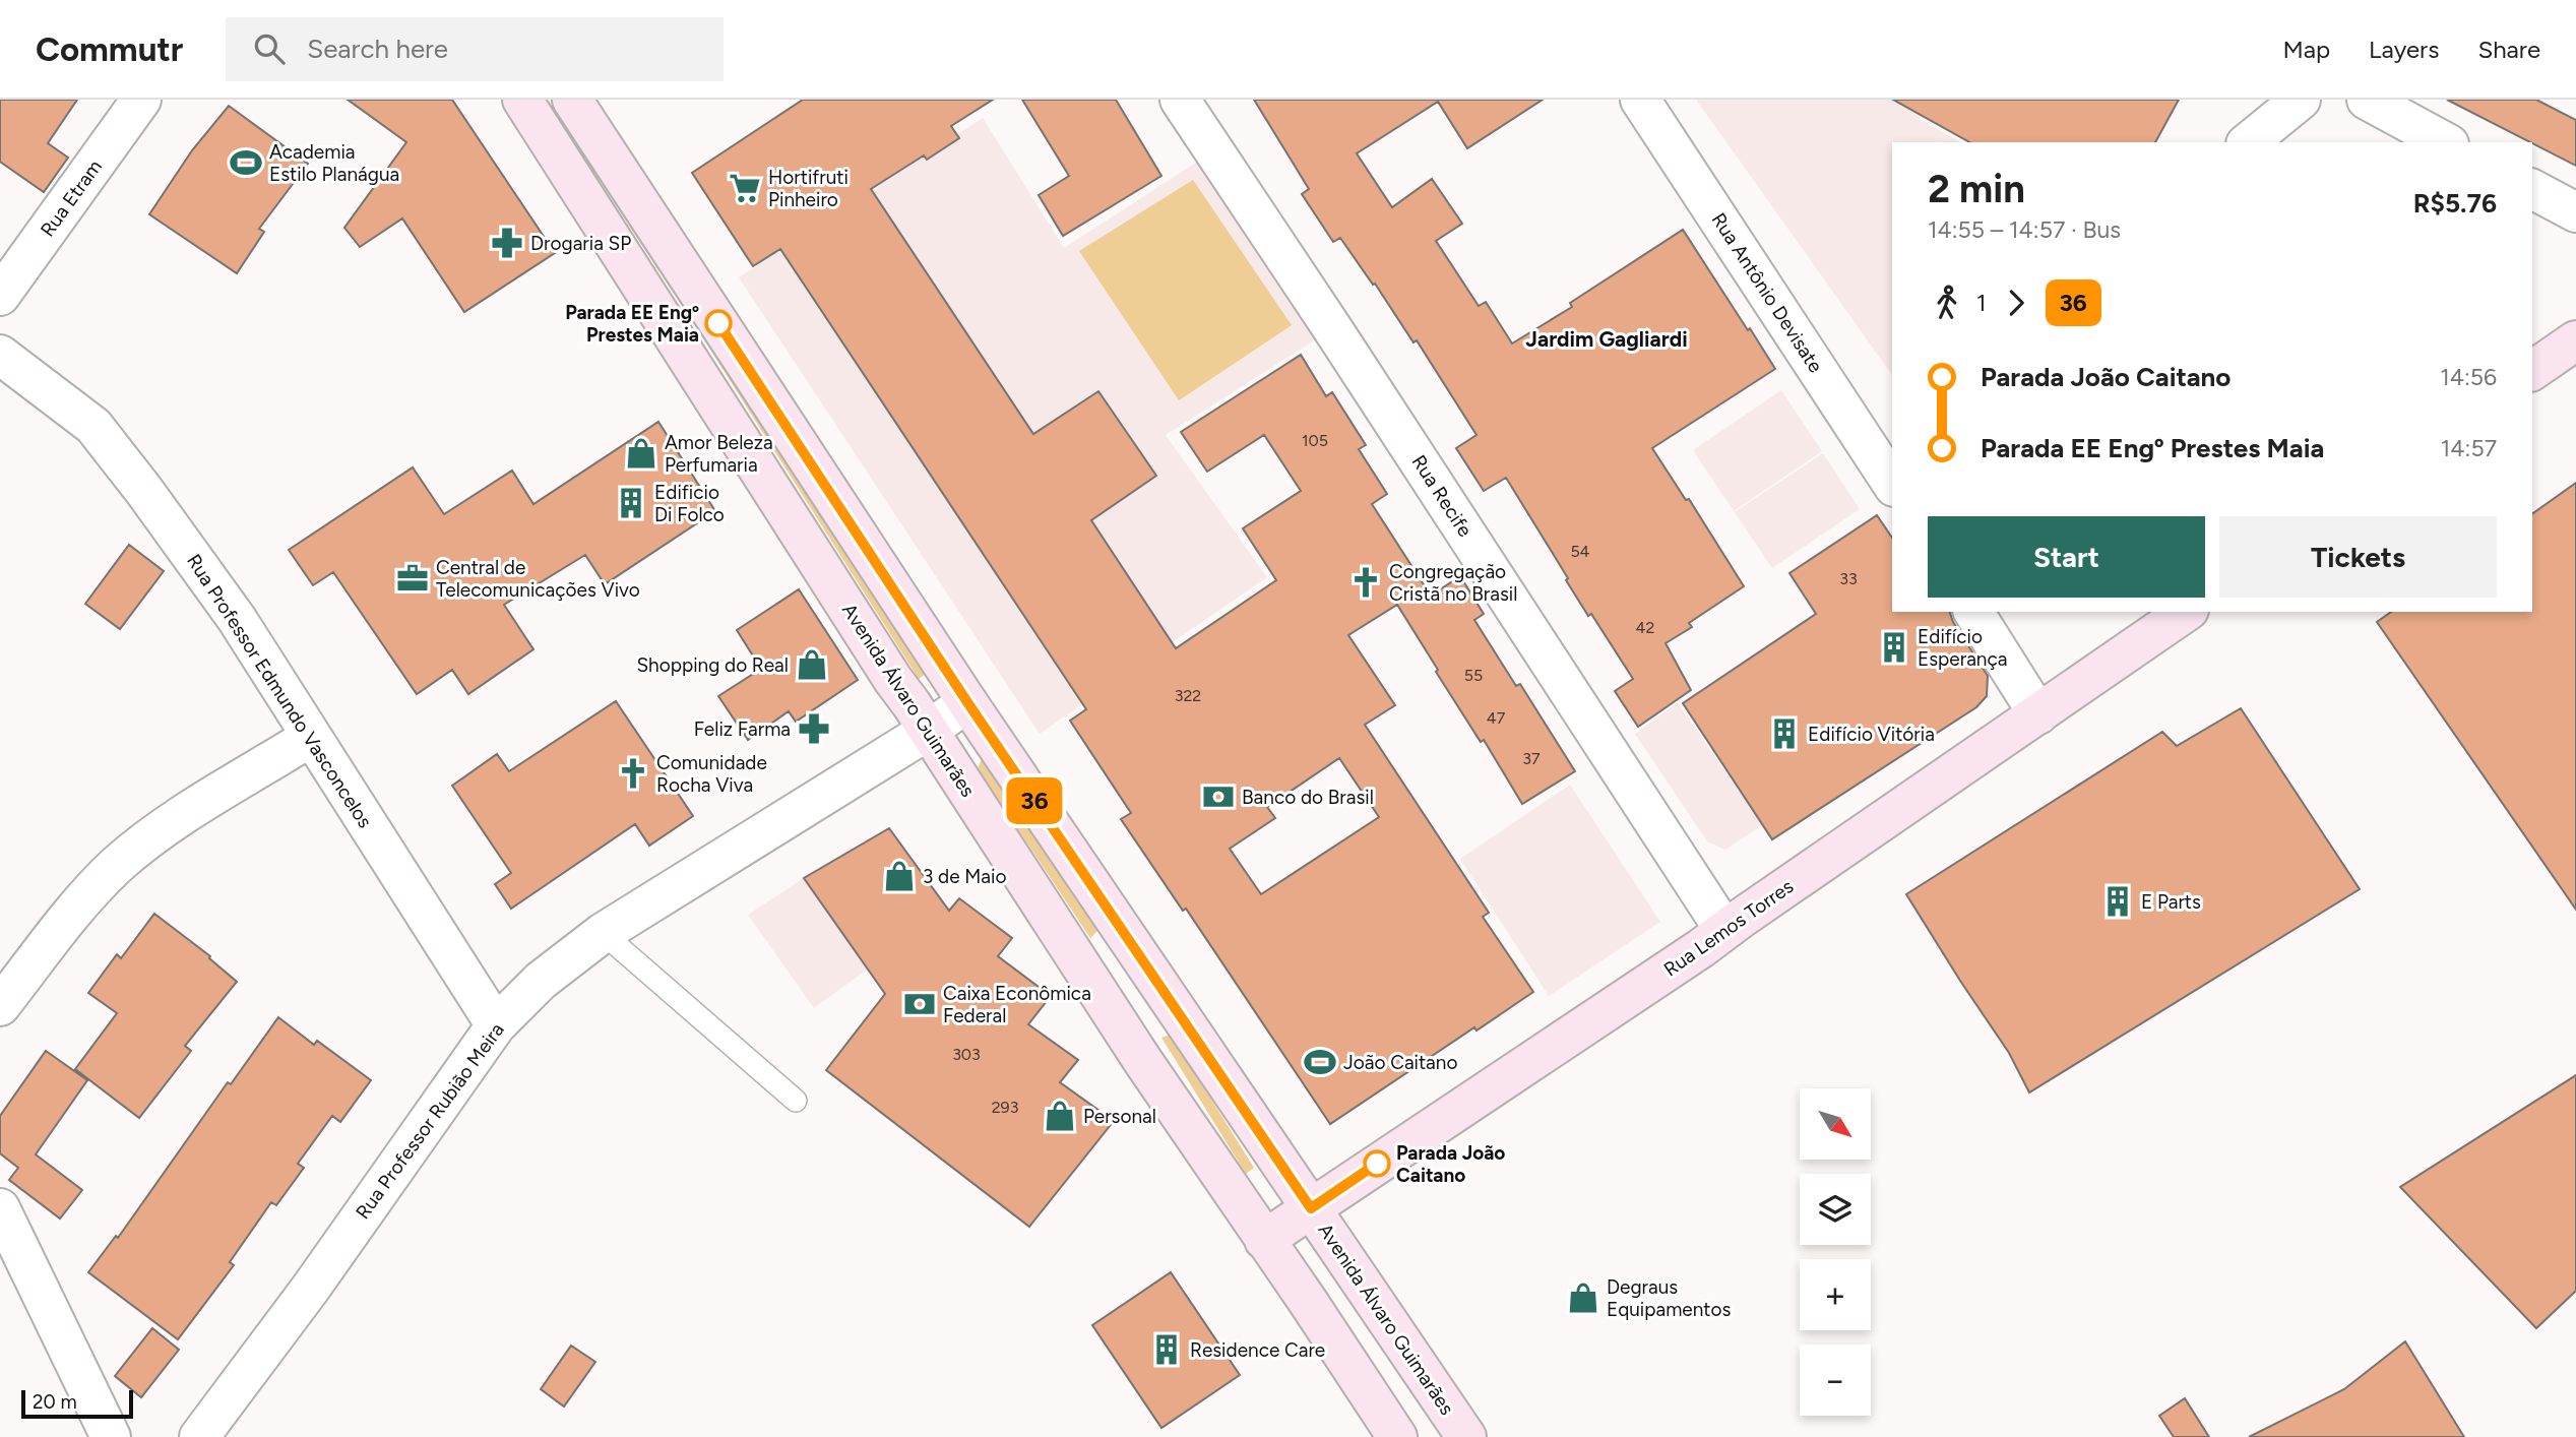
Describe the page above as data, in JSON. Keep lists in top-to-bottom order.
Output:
{
  "streets": {
    "street": [
      "Rua Etram",
      "Rua Antônio Devisate",
      "Rua Recife",
      "Rua Professor Edmundo Vasconcelos",
      "Avenida Álvaro Guimarães",
      "Rua Lemos Torres",
      "Rua Professor Rubião Meira"
    ]
  },
  "crossings": [
    ["Rua Recife", "Rua Lemos Torres"],
    ["Rua Professor Edmundo Vasconcelos", "Rua Professor Rubião Meira"],
    ["Avenida Álvaro Guimarães", "Rua Lemos Torres"],
    ["Avenida Álvaro Guimarães", "Rua Professor Rubião Meira"]
  ],
  "districts": ["Jardim Gagliardi"],
  "places": {
    "sports": ["Academia Estilo Planágua", "João Caitano"],
    "supermarket": ["Hortifruti Pinheiro"],
    "pharmacy": ["Drogaria SP", "Feliz Farma"],
    "other": ["Parada EE Engº Prestes Maia", "Parada João Caitano"],
    "shop": [
      "Amor Beleza Perfumaria",
      "Shopping do Real",
      "3 de Maio",
      "Personal",
      "Degraus Equipamentos"
    ],
    "building": [
      "Edificio Di Folco",
      "Edifício Esperança",
      "Edifício Vitória",
      "E Parts",
      "Residence Care"
    ],
    "office": ["Central de Telecomunicações Vivo"],
    "church": ["Congregação Cristã no Brasil", "Comunidade Rocha Viva"],
    "bank": ["Banco do Brasil", "Caixa Econômica Federal"]
  },
  "lines": ["bus line 36"],
  "house_numbers": [
    "105",
    "54",
    "33",
    "42",
    "55",
    "322",
    "47",
    "37",
    "303",
    "293"
  ],
  "scale_bar": "20 m",
  "north": "bottom right",
  "page": {
    "header": "Commutr",
    "search": "Search here",
    "nav": ["Map", "Layers", "Share"],
    "on_map": "36",
    "heading": ["2 min", "14:55 – 14:57 · Bus", "R$5.76"],
    "legs": ["1", "36"],
    "list": [
      {
        "name": "Parada João Caitano",
        "value": "14:56"
      },
      {
        "name": "Parada EE Engº Prestes Maia",
        "value": "14:57"
      }
    ],
    "buttons": ["Start", "Tickets"],
    "map_buttons": ["+", "−"],
    "scale": "20 m"
  }
}
